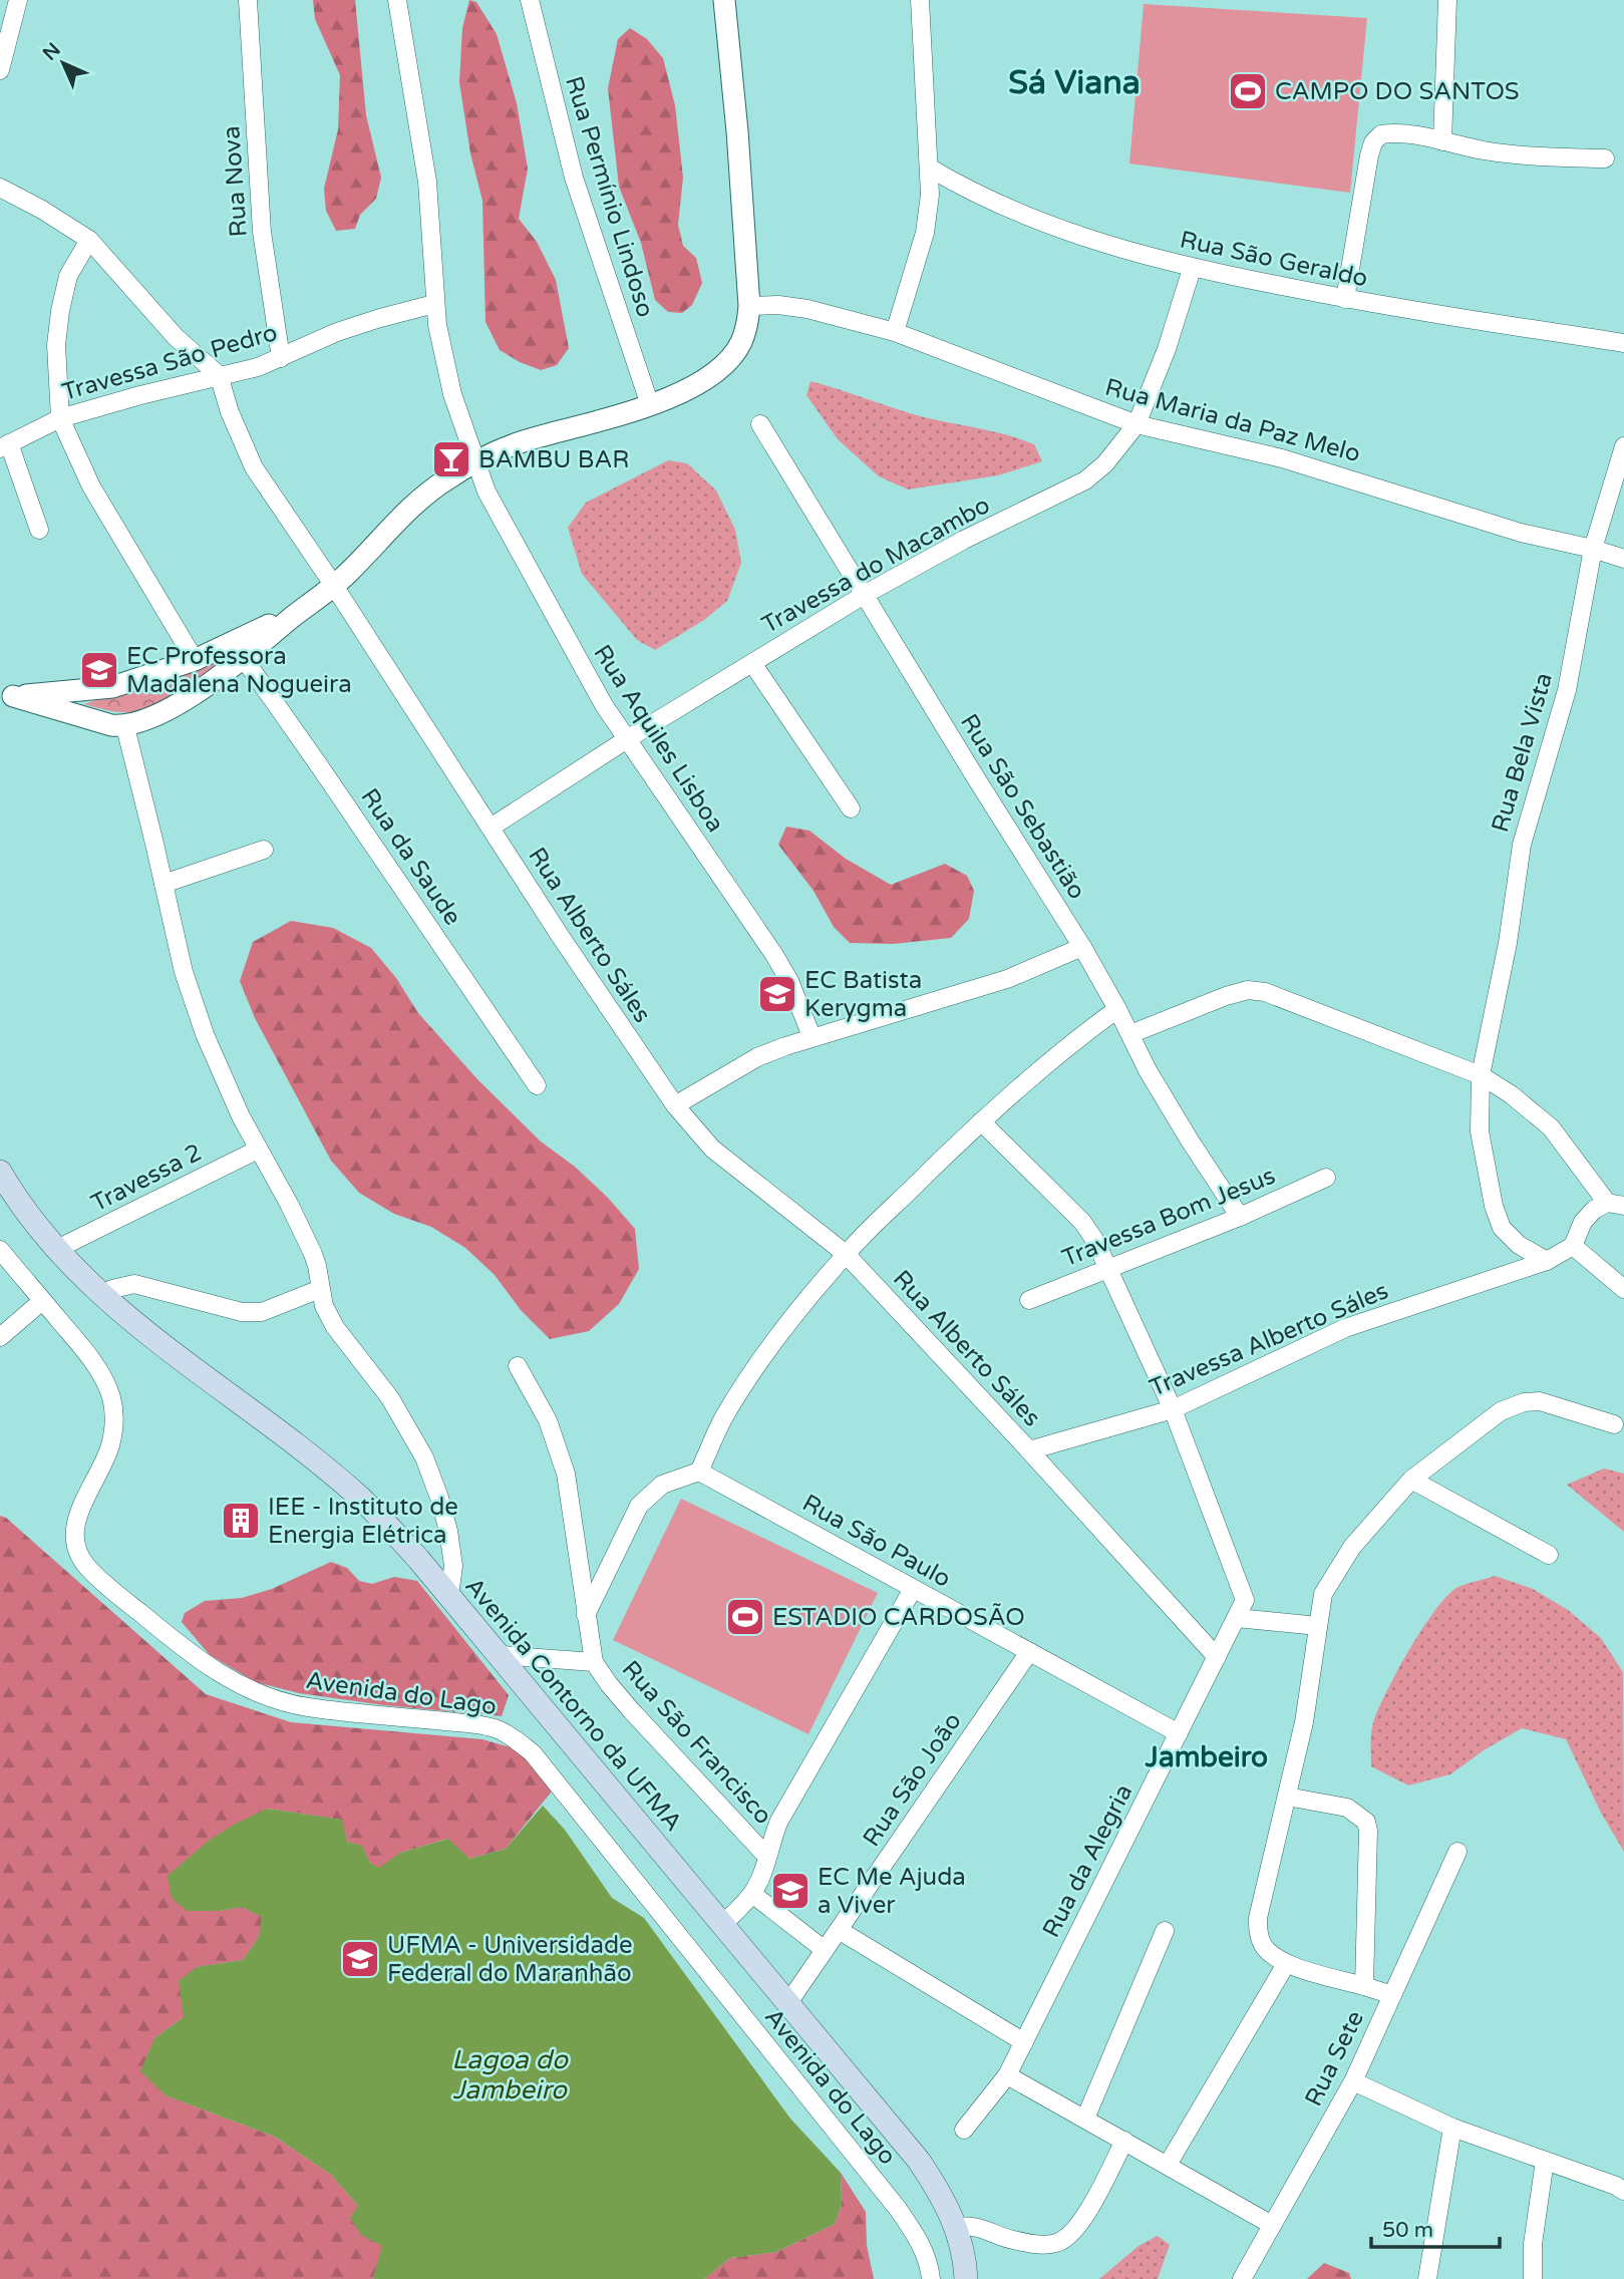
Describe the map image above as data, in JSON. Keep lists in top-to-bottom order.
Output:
{
  "streets": {
    "main road": ["Avenida Contorno da UFMA"],
    "street": [
      "Rua Nova",
      "Rua Permínio Lindoso",
      "Rua São Geraldo",
      "Travessa São Pedro",
      "Rua Maria da Paz Melo",
      "Travessa do Macambo",
      "Rua Aquiles Lisboa",
      "Rua Bela Vista",
      "Rua São Sebastião",
      "Rua da Saude",
      "Rua Alberto Sáles",
      "Travessa 2",
      "Travessa Bom Jesus",
      "Travessa Alberto Sáles",
      "Rua São Paulo",
      "Avenida do Lago",
      "Rua São Francisco",
      "Rua São João",
      "Rua da Alegria",
      "Rua Sete"
    ]
  },
  "crossings": [
    ["Rua Nova", "Travessa São Pedro"],
    ["Rua São Geraldo", "Travessa do Macambo"],
    ["Travessa São Pedro", "Rua Aquiles Lisboa"],
    ["Travessa São Pedro", "Rua Alberto Sáles"],
    ["Rua Maria da Paz Melo", "Travessa do Macambo"],
    ["Rua Maria da Paz Melo", "Rua Bela Vista"],
    ["Travessa do Macambo", "Rua Aquiles Lisboa"],
    ["Travessa do Macambo", "Rua São Sebastião"],
    ["Travessa do Macambo", "Rua Alberto Sáles"],
    ["Rua Bela Vista", "Travessa Alberto Sáles"],
    ["Rua São Sebastião", "Travessa Bom Jesus"],
    ["Rua Alberto Sáles", "Travessa Alberto Sáles"],
    ["Rua Alberto Sáles", "Rua da Alegria"],
    ["Travessa 2", "Avenida Contorno da UFMA"],
    ["Travessa Bom Jesus", "Rua da Alegria"],
    ["Travessa Alberto Sáles", "Rua da Alegria"],
    ["Rua São Paulo", "Rua São João"],
    ["Rua São Paulo", "Rua da Alegria"],
    ["Avenida Contorno da UFMA", "Rua São Francisco"],
    ["Avenida Contorno da UFMA", "Rua São João"]
  ],
  "districts": ["Sá Viana", "Jambeiro"],
  "water": ["Lagoa do Jambeiro"],
  "places": {
    "sports": ["CAMPO DO SANTOS", "ESTADIO CARDOSÃO"],
    "bar": ["BAMBU BAR"],
    "school or university": [
      "EC Professora Madalena Nogueira",
      "EC Batista Kerygma",
      "EC Me Ajuda a Viver",
      "UFMA - Universidade Federal do Maranhão"
    ],
    "building": ["IEE - Instituto de Energia Elétrica"]
  },
  "scale_bar": "50 m",
  "north": "top left"
}
